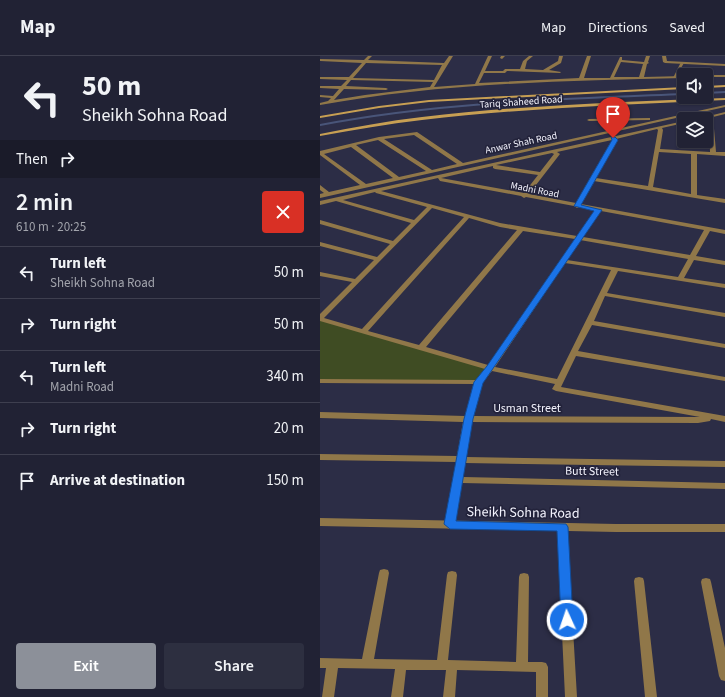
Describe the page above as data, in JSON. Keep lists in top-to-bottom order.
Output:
{
  "streets": {
    "main road": ["Tariq Shaheed Road"],
    "street": [
      "Anwar Shah Road",
      "Madni Road",
      "Usman Street",
      "Butt Street",
      "Sheikh Sohna Road"
    ]
  },
  "crossings": [
    ["Anwar Shah Road", "Madni Road"]
  ],
  "page": {
    "header": "Map",
    "nav": ["Map", "Directions", "Saved"],
    "turn": ["50 m", "Sheikh Sohna Road"],
    "then": "Then",
    "heading": ["2 min", "610 m · 20:25"],
    "list": [
      {
        "name": "Turn left",
        "note": "Sheikh Sohna Road",
        "value": "50 m"
      },
      {
        "name": "Turn right",
        "value": "50 m"
      },
      {
        "name": "Turn left",
        "note": "Madni Road",
        "value": "340 m"
      },
      {
        "name": "Turn right",
        "value": "20 m"
      },
      {
        "name": "Arrive at destination",
        "value": "150 m"
      }
    ],
    "buttons": ["Exit", "Share"]
  }
}
